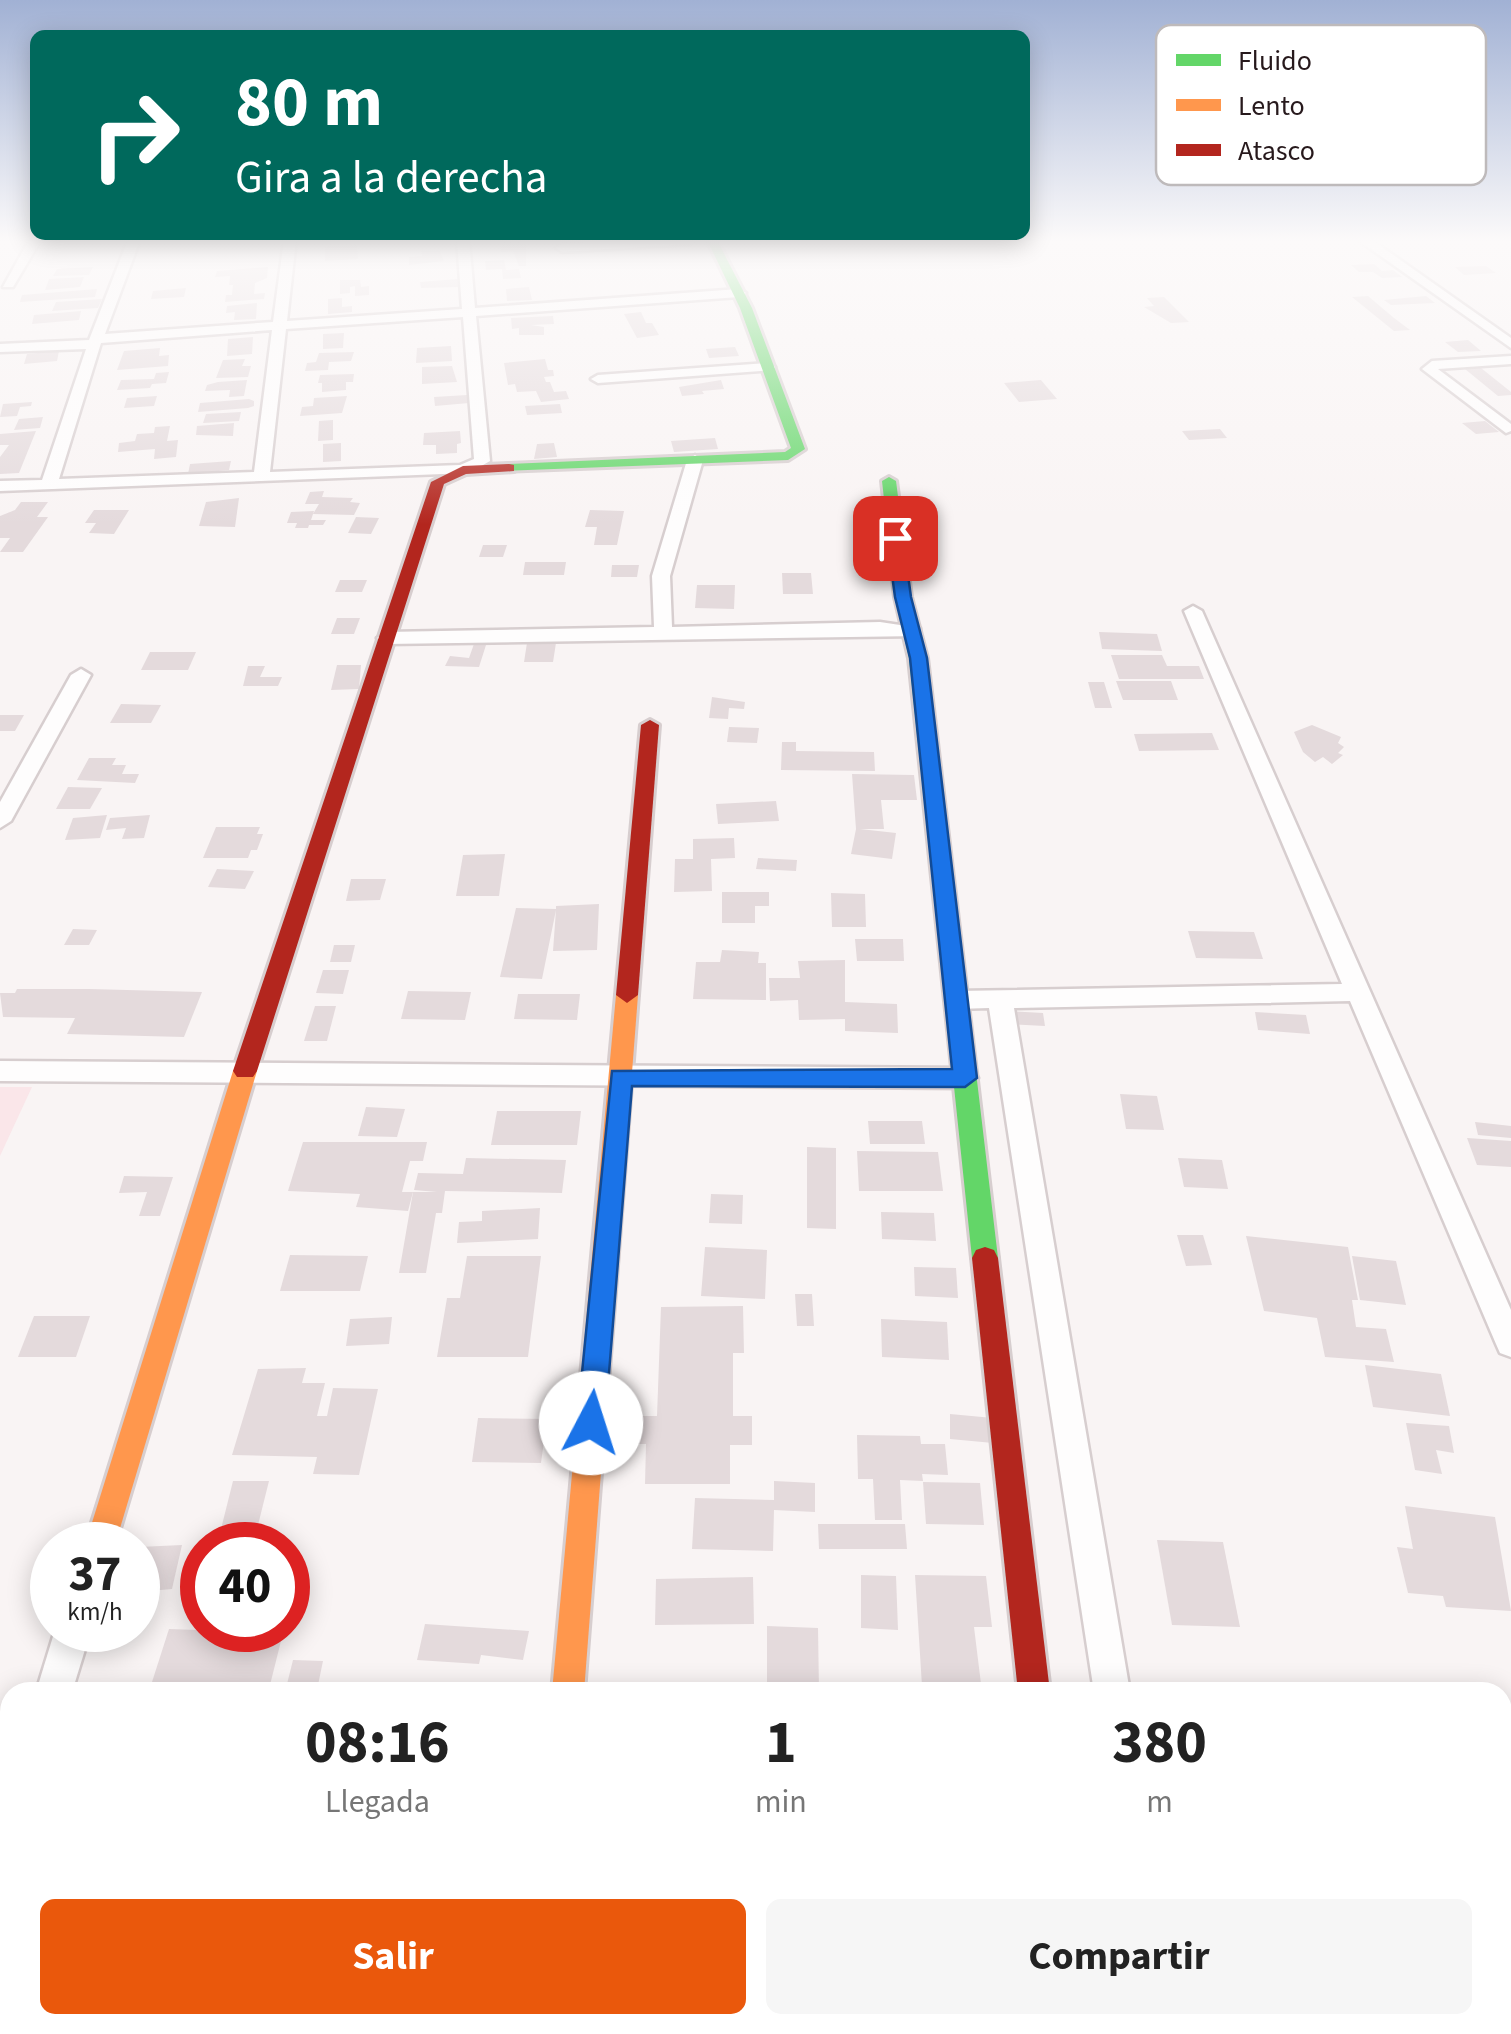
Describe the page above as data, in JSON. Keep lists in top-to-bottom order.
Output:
{
  "legend": ["Fluido", "Lento", "Atasco"],
  "page": {
    "turn": ["80 m", "Gira a la derecha"],
    "speed": "37 km/h",
    "limit": "40",
    "eta": [
      "08:16",
      "Llegada",
      "1",
      "min",
      "380",
      "m"
    ],
    "buttons": ["Salir", "Compartir"]
  }
}
